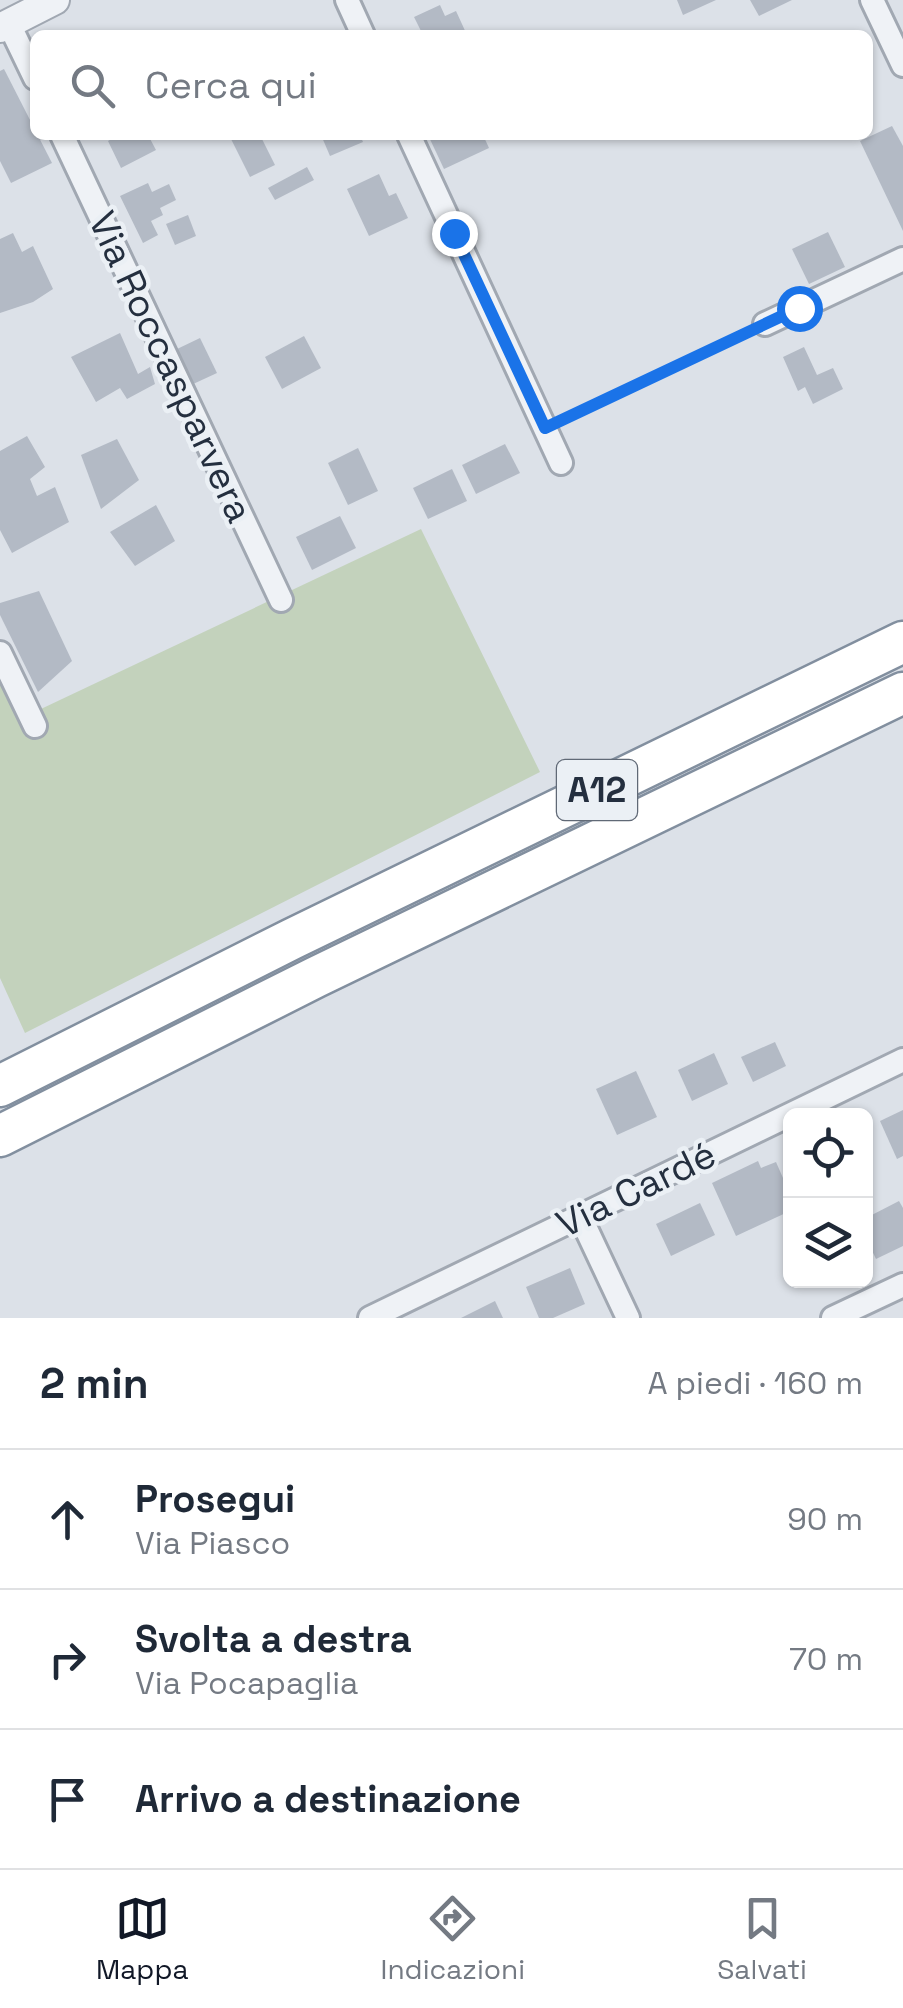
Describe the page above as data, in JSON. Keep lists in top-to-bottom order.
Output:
{
  "streets": {
    "highway": ["A12"],
    "street": ["Via Roccasparvera", "Via Cardé"]
  },
  "page": {
    "search": "Cerca qui",
    "heading": ["2 min", "A piedi · 160 m"],
    "list": [
      ["Prosegui", "Via Piasco", "90 m"],
      ["Svolta a destra", "Via Pocapaglia", "70 m"],
      "Arrivo a destinazione"
    ],
    "nav": ["Mappa", "Indicazioni", "Salvati"]
  }
}
